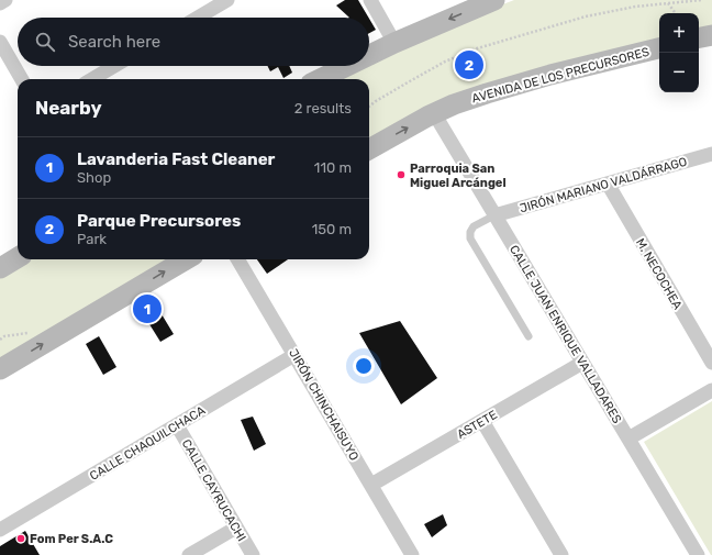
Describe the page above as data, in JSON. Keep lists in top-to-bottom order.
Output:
{
  "streets": {
    "main road": ["AVENIDA DE LOS PRECURSORES"],
    "street": [
      "JIRÓN MARIANO VALDÁRRAGO",
      "M. NECOCHEA",
      "CALLE JUAN ENRIQUE VALLADARES",
      "JIRÓN CHINCHAISUYO",
      "ASTETE",
      "CALLE CHAQUILCHACA",
      "CALLE CAYRUCACHI"
    ]
  },
  "crossings": [
    ["AVENIDA DE LOS PRECURSORES", "CALLE JUAN ENRIQUE VALLADARES"],
    ["JIRÓN MARIANO VALDÁRRAGO", "M. NECOCHEA"],
    ["JIRÓN MARIANO VALDÁRRAGO", "CALLE JUAN ENRIQUE VALLADARES"],
    ["CALLE JUAN ENRIQUE VALLADARES", "ASTETE"],
    ["JIRÓN CHINCHAISUYO", "ASTETE"],
    ["JIRÓN CHINCHAISUYO", "CALLE CHAQUILCHACA"],
    ["CALLE CHAQUILCHACA", "CALLE CAYRUCACHI"]
  ],
  "places": ["Parroquia San Miguel Arcángel", "Fom Per S.A.C"],
  "page": {
    "map_buttons": ["+", "−"],
    "search": "Search here",
    "pins": ["2", "1"],
    "heading": ["Nearby", "2 results"],
    "list": [
      {
        "mark": "1",
        "name": "Lavanderia Fast Cleaner",
        "note": "Shop",
        "value": "110 m"
      },
      {
        "mark": "2",
        "name": "Parque Precursores",
        "note": "Park",
        "value": "150 m"
      }
    ]
  }
}
